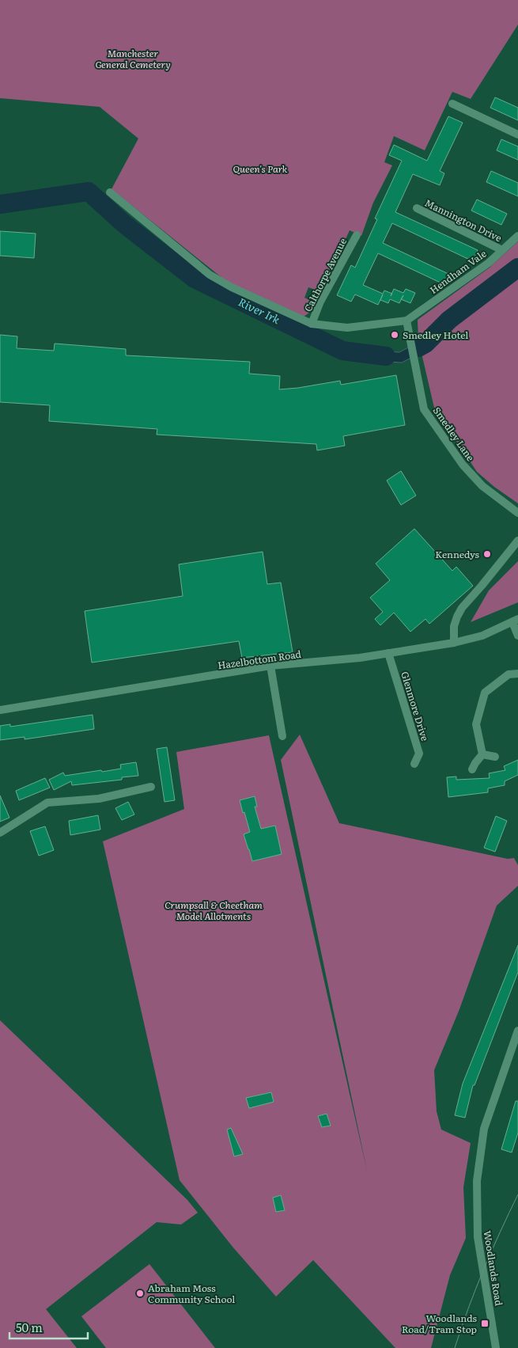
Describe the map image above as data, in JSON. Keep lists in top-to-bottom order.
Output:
{
  "streets": {
    "street": [
      "Mannington Drive",
      "Hendham Vale",
      "Calthorpe Avenue",
      "Smedley Lane",
      "Hazelbottom Road",
      "Glenmore Drive",
      "Woodlands Road"
    ]
  },
  "crossings": [
    ["Mannington Drive", "Hendham Vale"],
    ["Hendham Vale", "Smedley Lane"],
    ["Hazelbottom Road", "Glenmore Drive"]
  ],
  "water": ["River Irk"],
  "parks": ["Manchester General Cemetery", "Queen's Park", "Crumpsall & Cheetham Model Allotments"],
  "places": {
    "other": ["Smedley Hotel", "Kennedys", "Abraham Moss Community School"],
    "transit": ["Woodlands Road/Tram Stop"]
  },
  "scale_bar": "50 m"
}
